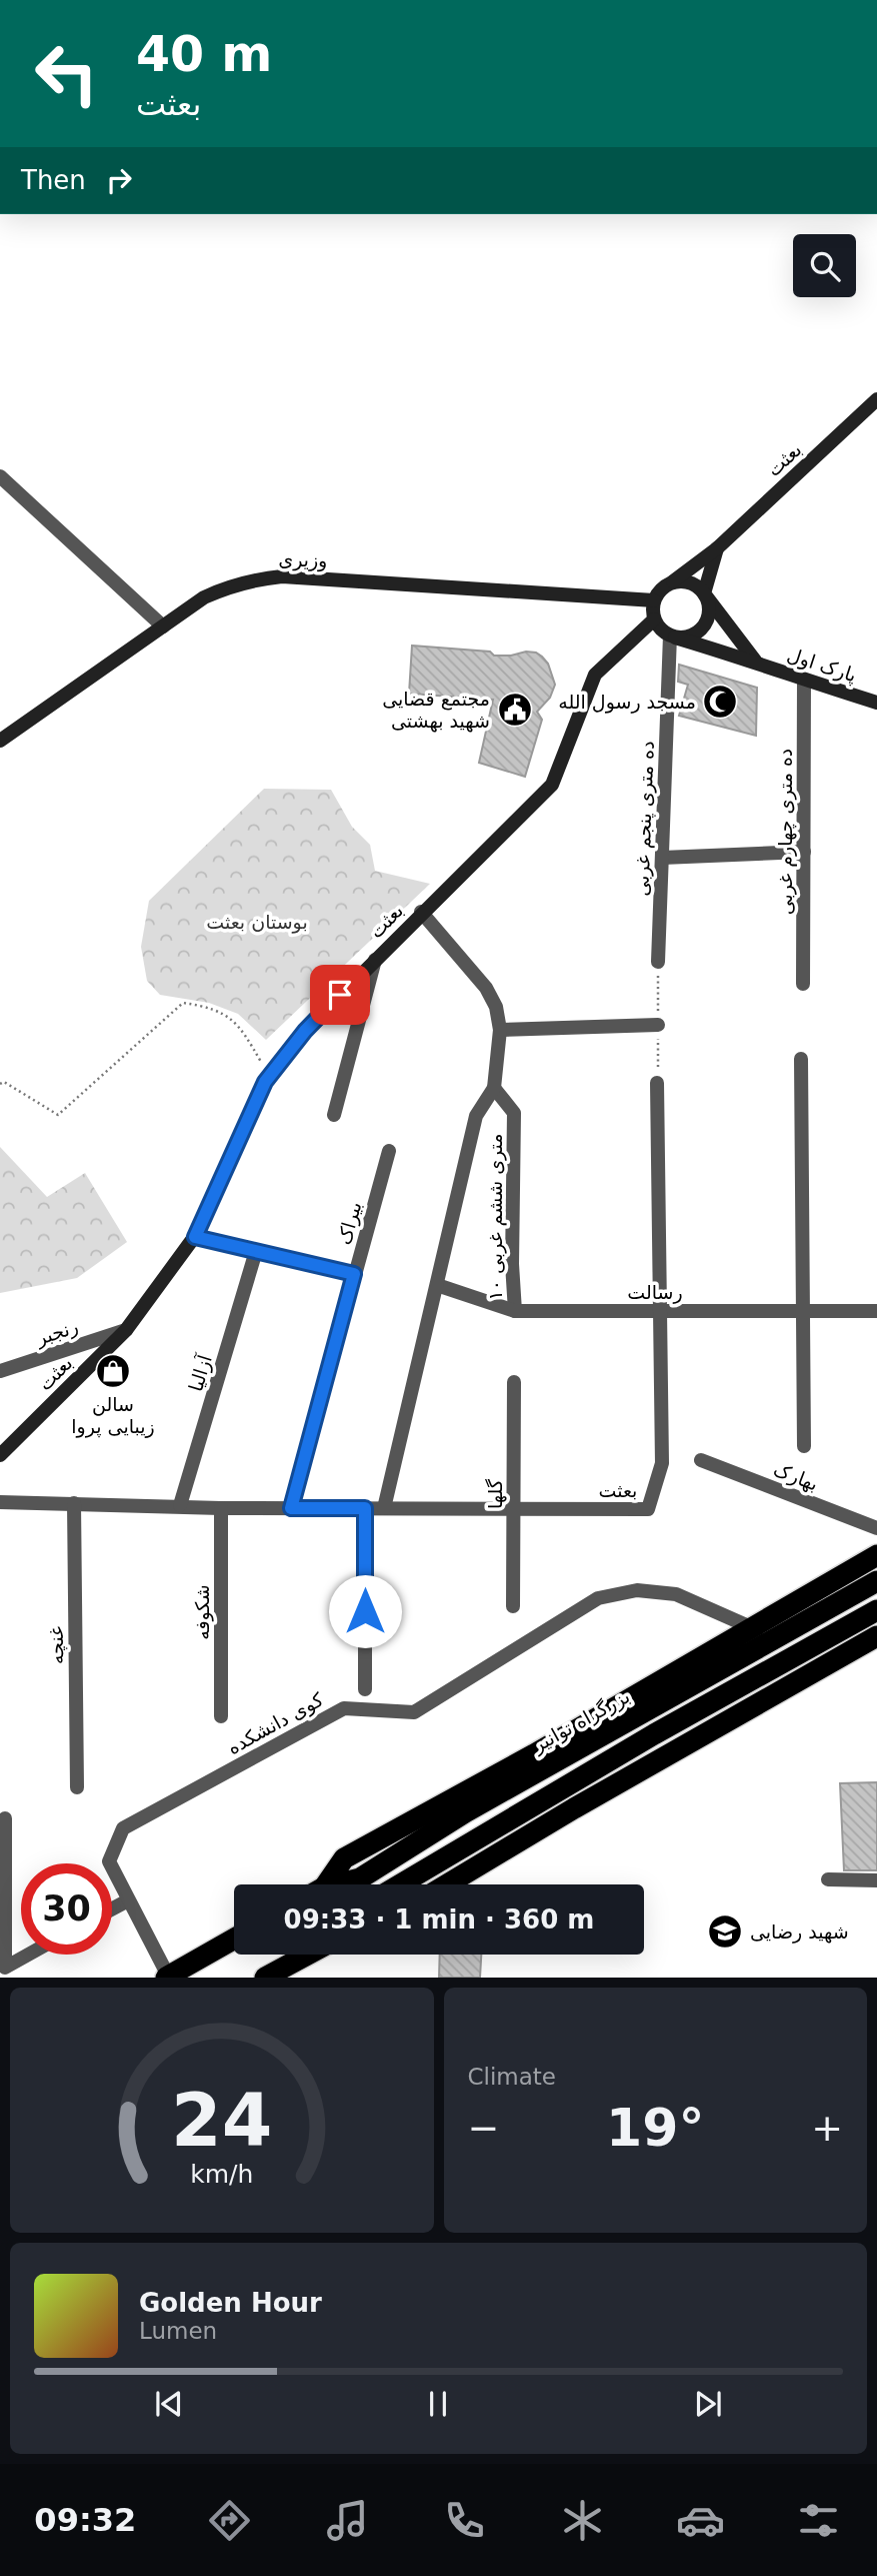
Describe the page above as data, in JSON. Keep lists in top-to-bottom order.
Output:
{
  "streets": {
    "highway": ["بزرگراه توانیر"],
    "main road": ["بعثت", "وزیری", "پارک اول"],
    "street": [
      "ده متری پنجم غربی",
      "ده متری چهارم غربی",
      "۱۰ متری ششم غربی",
      "بیراک",
      "رسالت",
      "رنجبر",
      "آزالیا",
      "بهارک",
      "گلها",
      "شکوفه",
      "غنچه",
      "کوی دانشکده"
    ]
  },
  "crossings": [
    ["بعثت", "وزیری"],
    ["بعثت", "پارک اول"],
    ["بعثت", "ده متری پنجم غربی"],
    ["بعثت", "بیراک"],
    ["بعثت", "رسالت"],
    ["بعثت", "رنجبر"],
    ["بعثت", "آزالیا"],
    ["بعثت", "گلها"],
    ["بعثت", "شکوفه"],
    ["بعثت", "غنچه"],
    ["وزیری", "پارک اول"],
    ["وزیری", "ده متری پنجم غربی"],
    ["پارک اول", "ده متری پنجم غربی"],
    ["پارک اول", "ده متری چهارم غربی"],
    ["۱۰ متری ششم غربی", "رسالت"]
  ],
  "parks": ["بوستان بعثت"],
  "places": {
    "mosque": ["مسجد رسول الله"],
    "public building": ["مجتمع قضایی شهید بهشتی"],
    "shop": ["سالن زيبايى پروا"],
    "school or university": ["شهید رضایی"]
  },
  "page": {
    "turn": ["40 m", "بعثت"],
    "then": "Then",
    "limit": "30",
    "trip": "09:33 · 1 min · 360 m",
    "tile": "Climate",
    "heat": ["−", "19°", "+"],
    "song": ["Golden Hour", "Lumen"],
    "tabs": "09:32",
    "gauge": ["24", "km/h"]
  }
}
